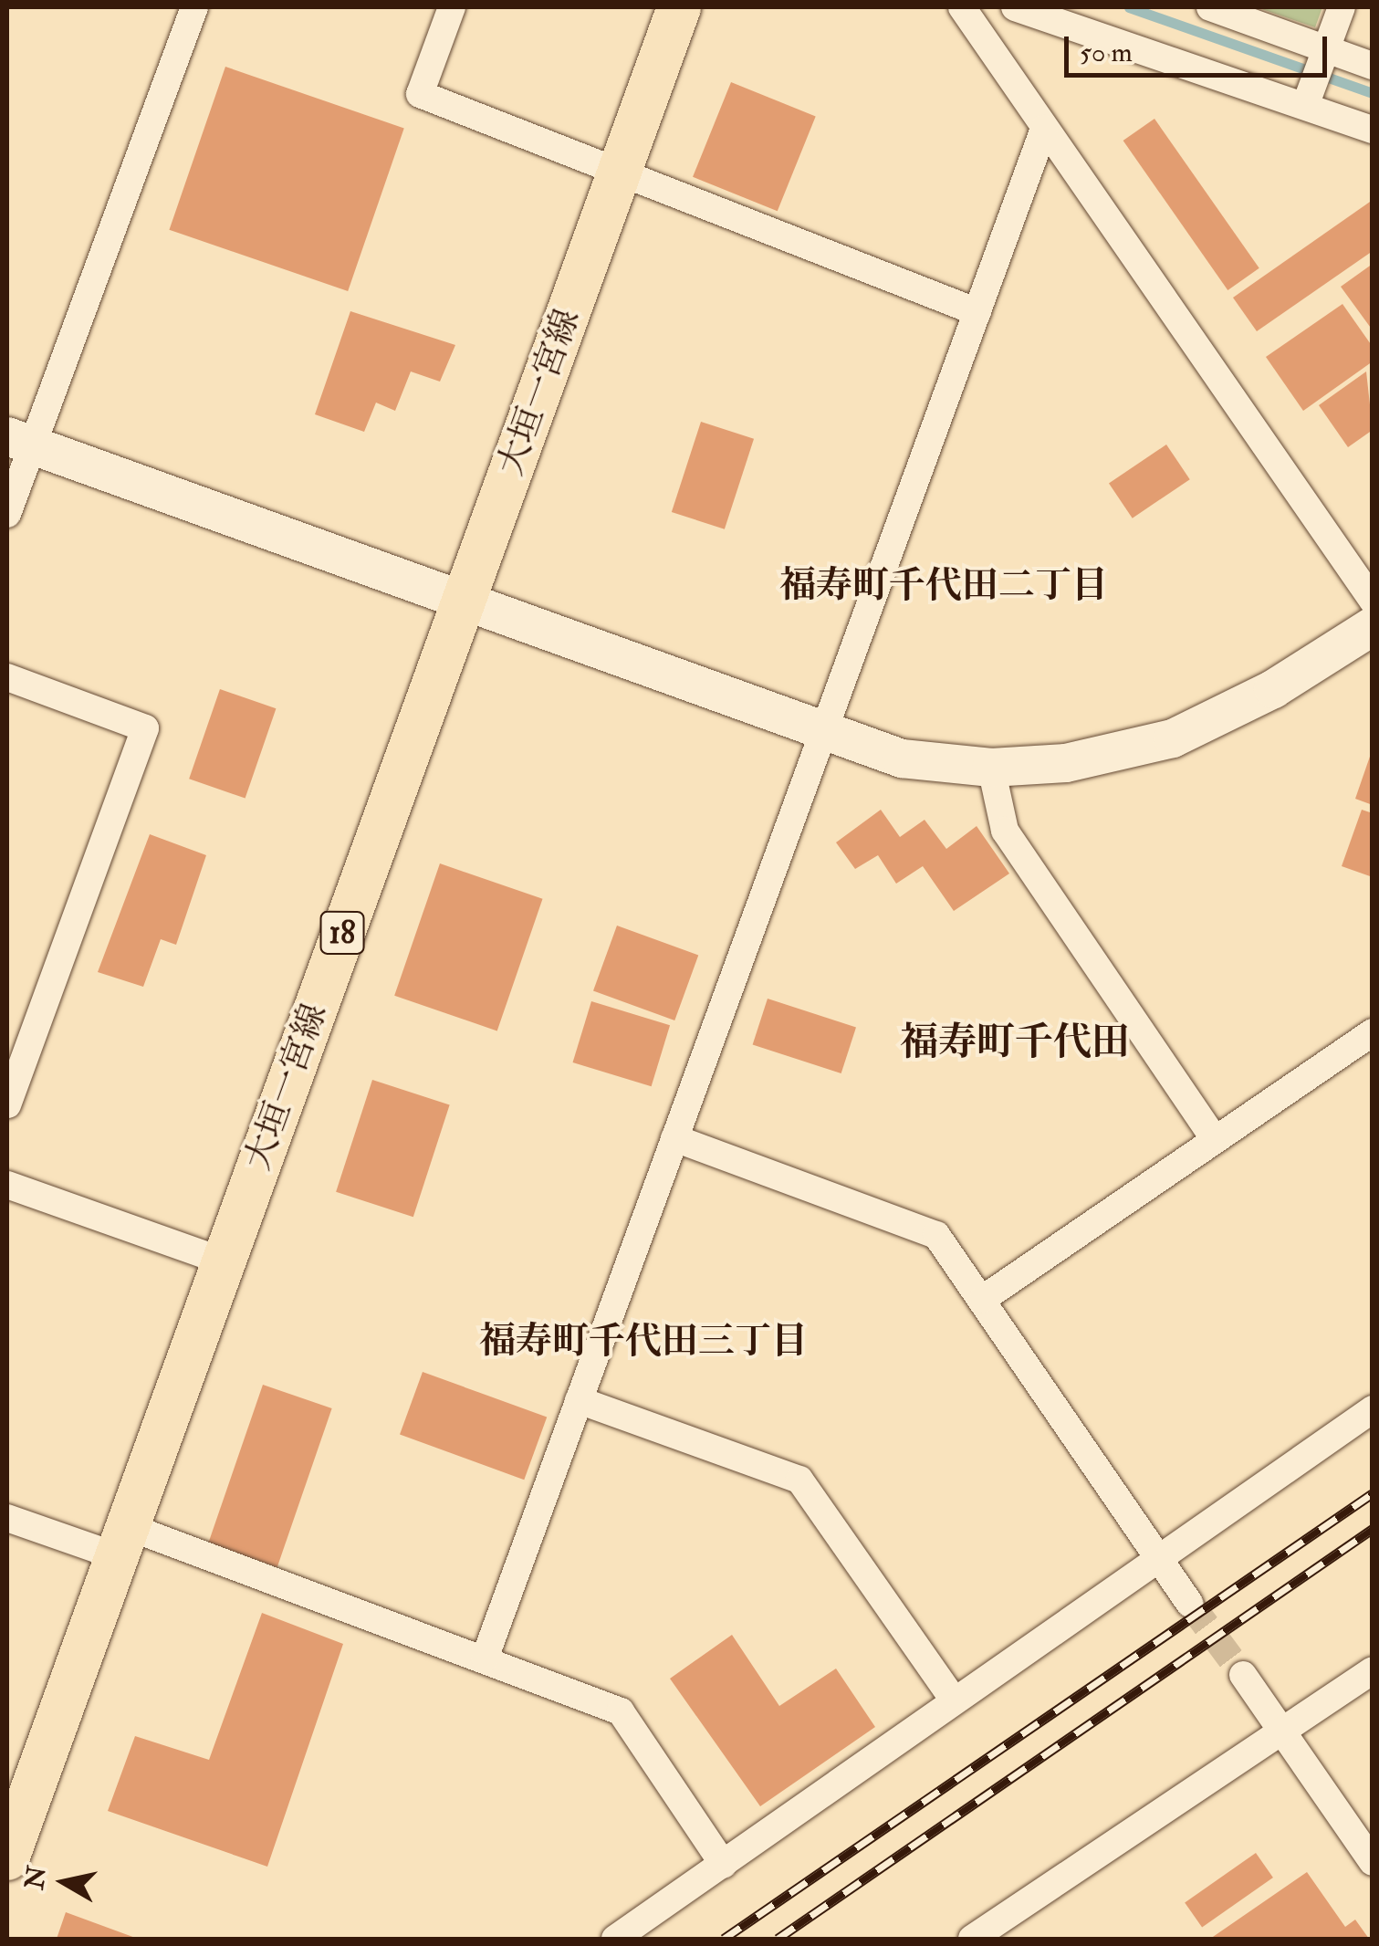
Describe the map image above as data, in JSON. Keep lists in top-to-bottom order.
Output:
{
  "streets": {
    "main road": ["大垣一宮線", "18"]
  },
  "districts": ["福寿町千代田二丁目", "福寿町千代田", "福寿町千代田三丁目"],
  "scale_bar": "50 m",
  "north": "left"
}
